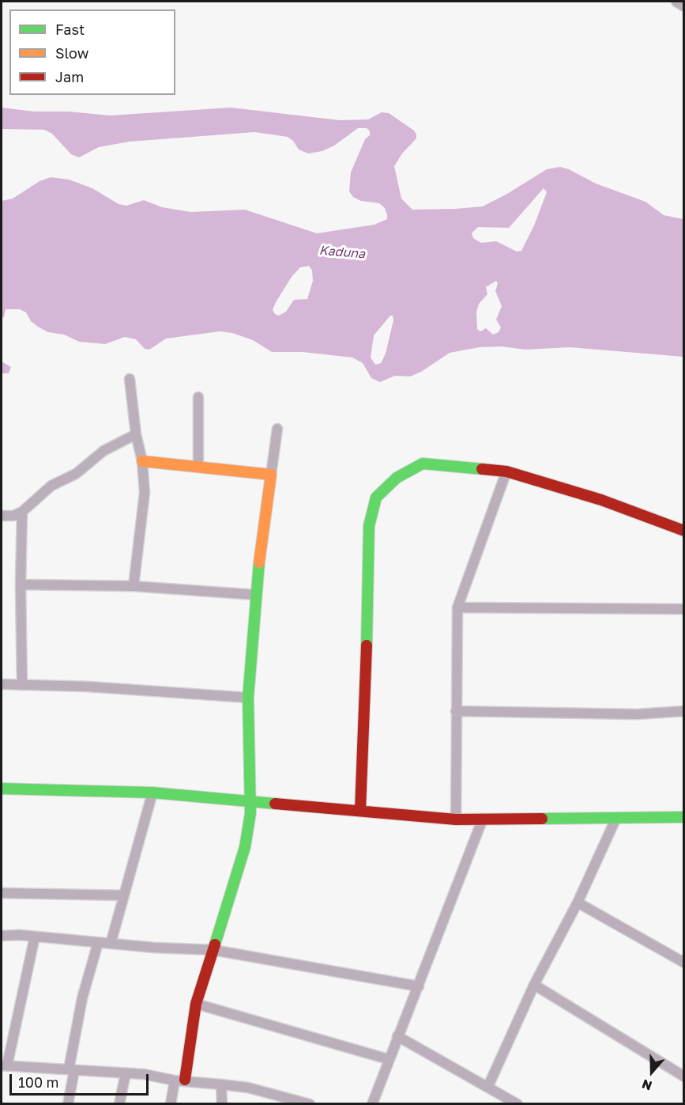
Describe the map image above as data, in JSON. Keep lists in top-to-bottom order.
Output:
{
  "water": ["Kaduna"],
  "legend": ["Fast", "Slow", "Jam"],
  "scale_bar": "100 m",
  "north": "bottom"
}
